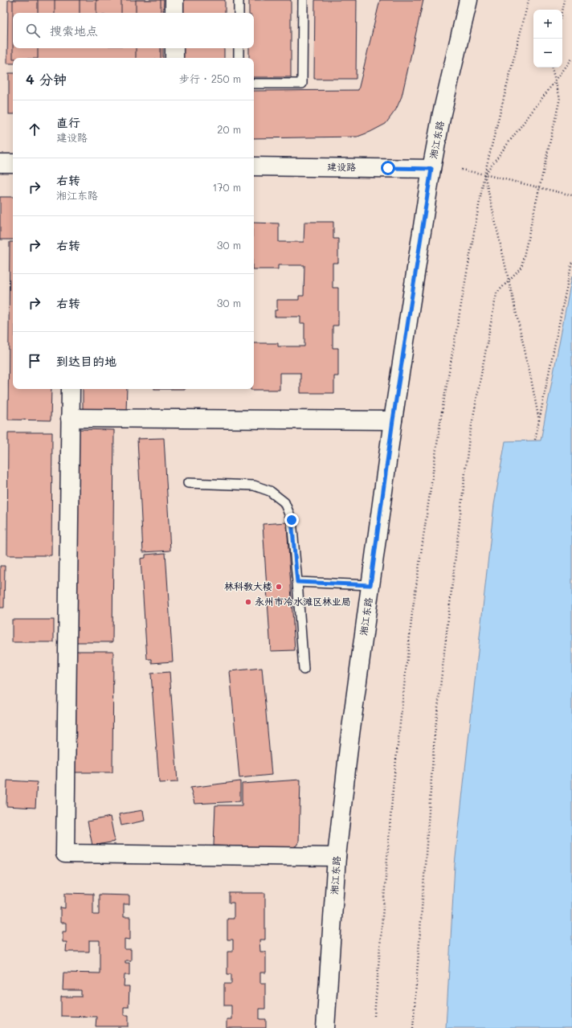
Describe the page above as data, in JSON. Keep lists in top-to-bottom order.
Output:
{
  "streets": {
    "street": ["湘江东路", "建设路"]
  },
  "crossings": [
    ["湘江东路", "建设路"]
  ],
  "places": ["林科教大楼", "永州市冷水滩区林业局"],
  "page": {
    "map_buttons": ["+", "−"],
    "search": "搜索地点",
    "heading": ["4 分钟", "步行 · 250 m"],
    "list": [
      ["直行", "建设路", "20 m"],
      ["右转", "湘江东路", "170 m"],
      ["右转", "30 m"],
      ["右转", "30 m"],
      "到达目的地"
    ]
  }
}
